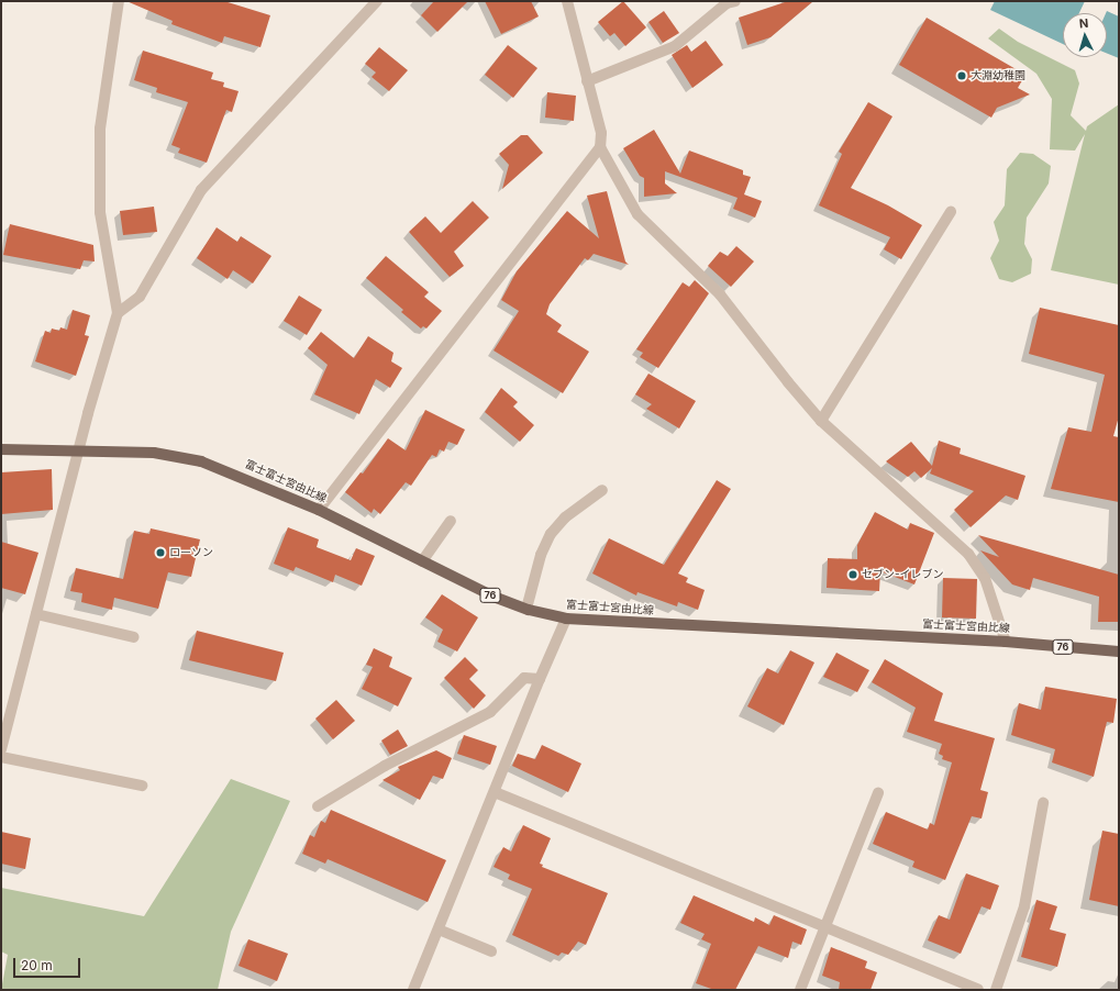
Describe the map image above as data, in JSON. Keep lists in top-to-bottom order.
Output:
{
  "streets": {
    "main road": ["富士富士宮由比線", "76"]
  },
  "places": ["大淵幼稚園", "ローソン", "セブン-イレブン"],
  "scale_bar": "20 m",
  "north": "top"
}
